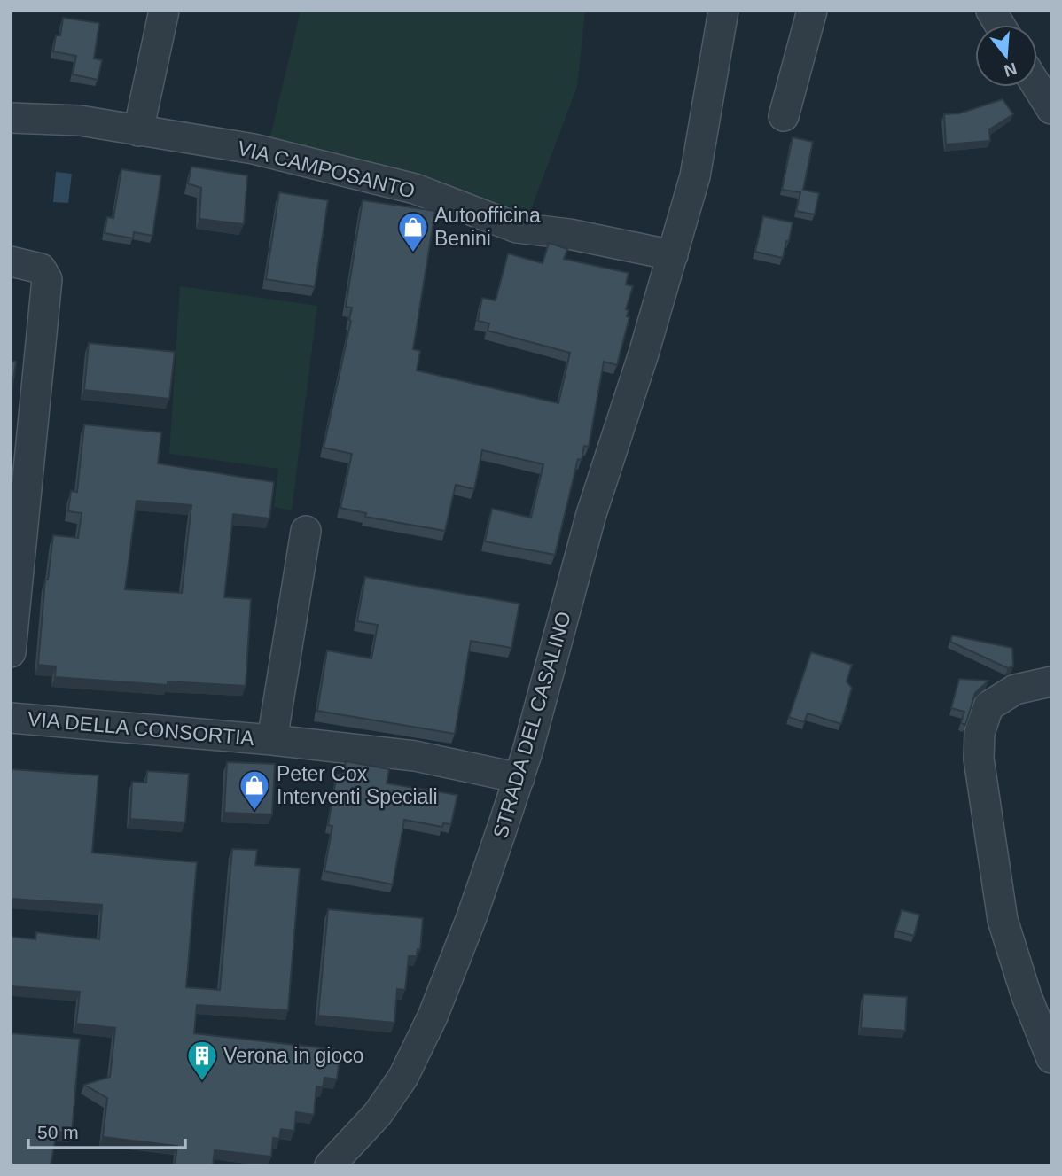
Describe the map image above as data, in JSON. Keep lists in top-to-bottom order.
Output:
{
  "streets": {
    "street": ["VIA CAMPOSANTO", "STRADA DEL CASALINO", "VIA DELLA CONSORTIA"]
  },
  "crossings": [
    ["VIA CAMPOSANTO", "STRADA DEL CASALINO"],
    ["STRADA DEL CASALINO", "VIA DELLA CONSORTIA"]
  ],
  "places": {
    "shop": ["Autoofficina Benini", "Peter Cox Interventi Speciali"],
    "building": ["Verona in gioco"]
  },
  "scale_bar": "50 m",
  "north": "bottom"
}
